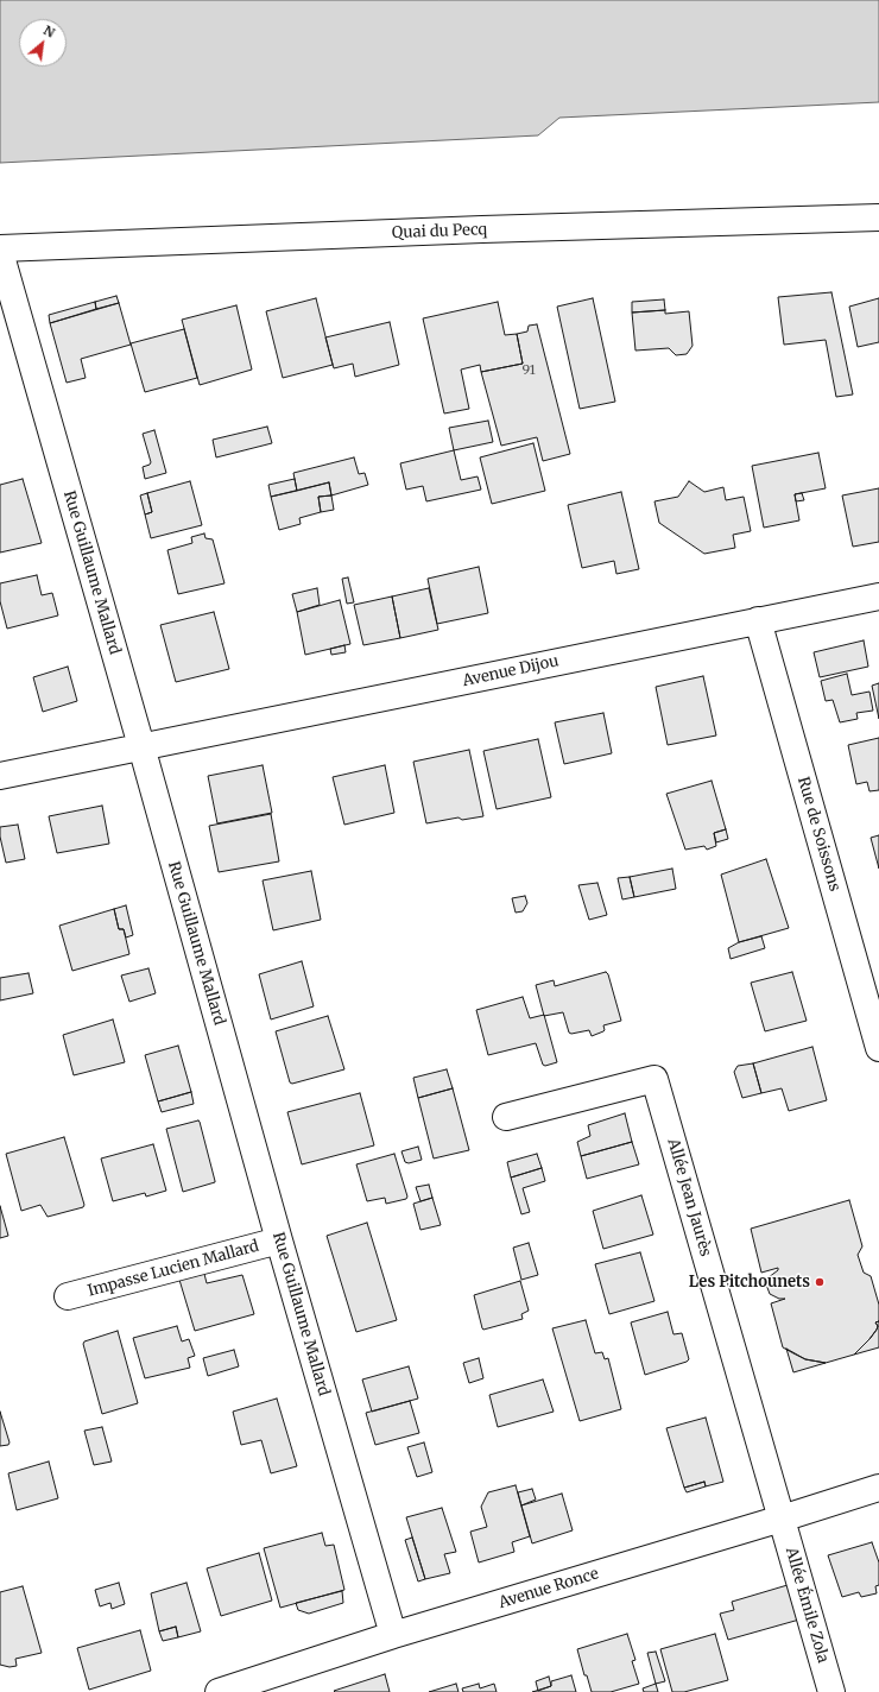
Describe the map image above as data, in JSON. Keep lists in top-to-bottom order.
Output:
{
  "streets": {
    "street": [
      "Quai du Pecq",
      "Rue Guillaume Mallard",
      "Avenue Dijou",
      "Rue de Soissons",
      "Allée Jean Jaurès",
      "Impasse Lucien Mallard",
      "Avenue Ronce",
      "Allée Émile Zola"
    ]
  },
  "crossings": [
    ["Quai du Pecq", "Rue Guillaume Mallard"],
    ["Rue Guillaume Mallard", "Avenue Dijou"],
    ["Rue Guillaume Mallard", "Impasse Lucien Mallard"],
    ["Rue Guillaume Mallard", "Avenue Ronce"],
    ["Avenue Dijou", "Rue de Soissons"],
    ["Allée Jean Jaurès", "Avenue Ronce"],
    ["Allée Jean Jaurès", "Allée Émile Zola"],
    ["Avenue Ronce", "Allée Émile Zola"]
  ],
  "places": ["Les Pitchounets"],
  "house_numbers": ["91"],
  "north": "top right"
}
